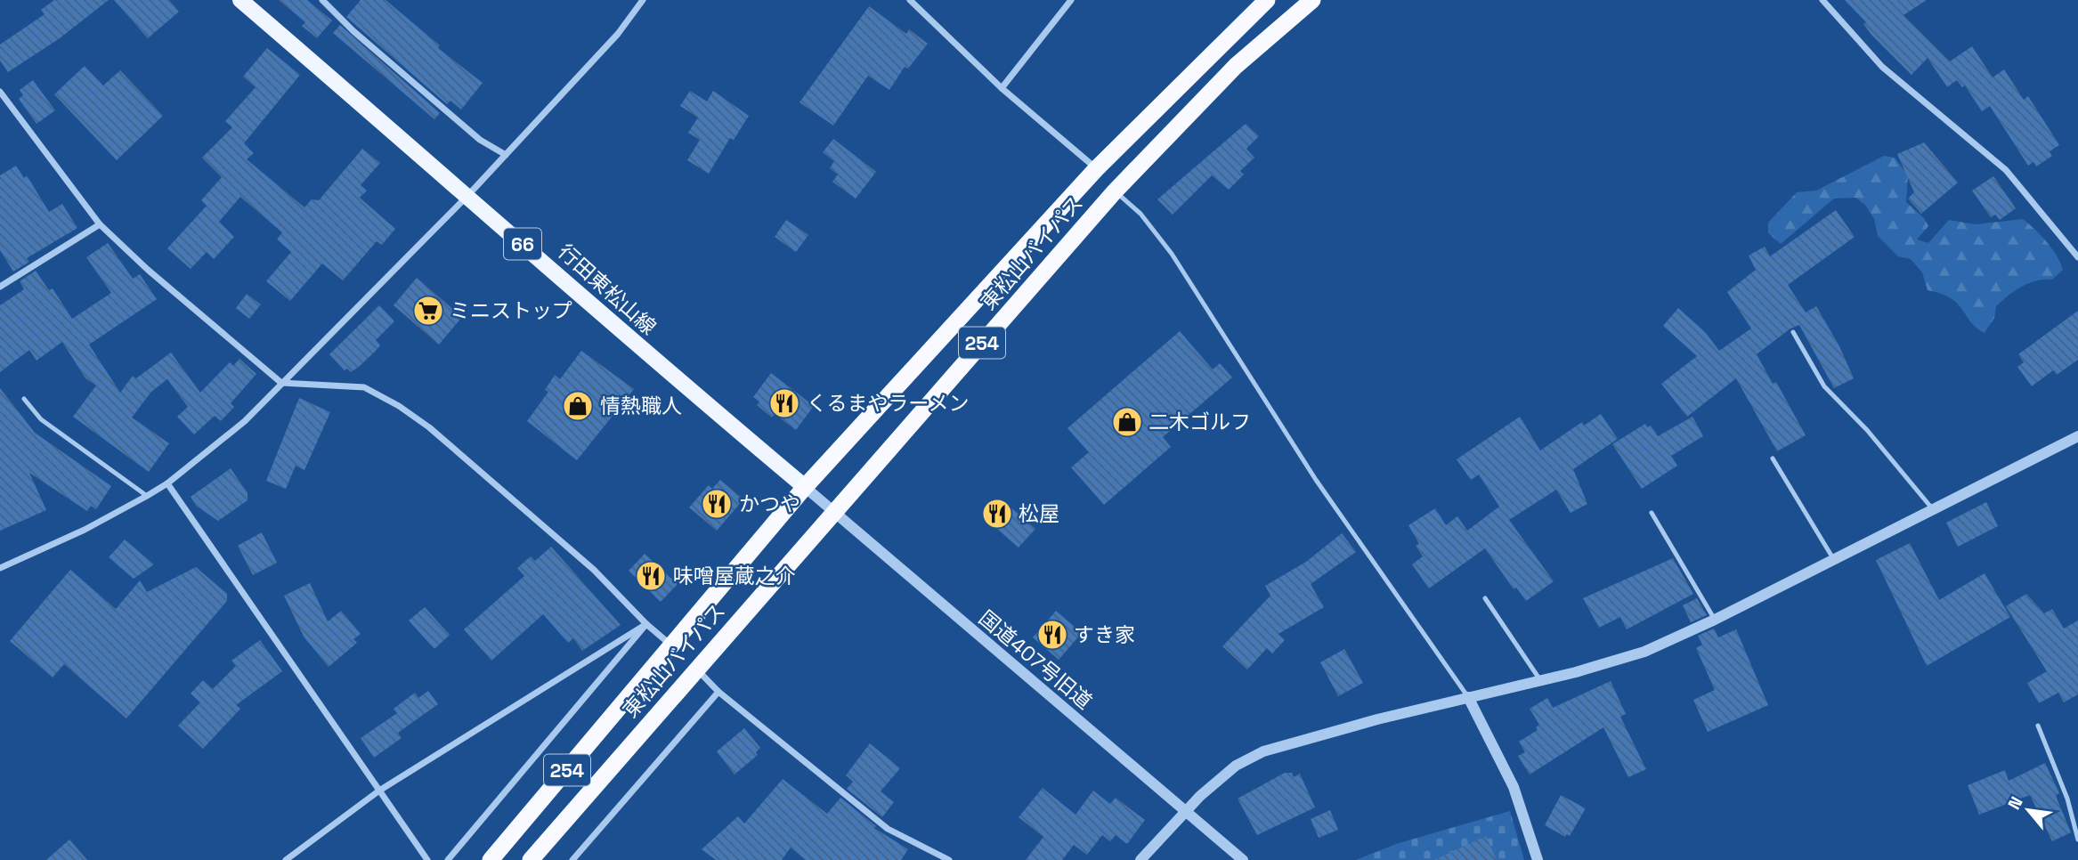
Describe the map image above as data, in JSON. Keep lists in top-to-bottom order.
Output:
{
  "streets": {
    "highway": ["東松山バイパス", "254"],
    "main road": ["66", "行田東松山線"],
    "street": ["国道407号旧道"]
  },
  "crossings": [
    ["東松山バイパス", "行田東松山線"],
    ["東松山バイパス", "国道407号旧道"],
    ["行田東松山線", "国道407号旧道"]
  ],
  "places": {
    "supermarket": ["ミニストップ"],
    "restaurant": [
      "くるまやラーメン",
      "かつや",
      "松屋",
      "味噌屋蔵之介",
      "すき家"
    ],
    "shop": ["情熱職人", "二木ゴルフ"]
  },
  "north": "top left"
}
